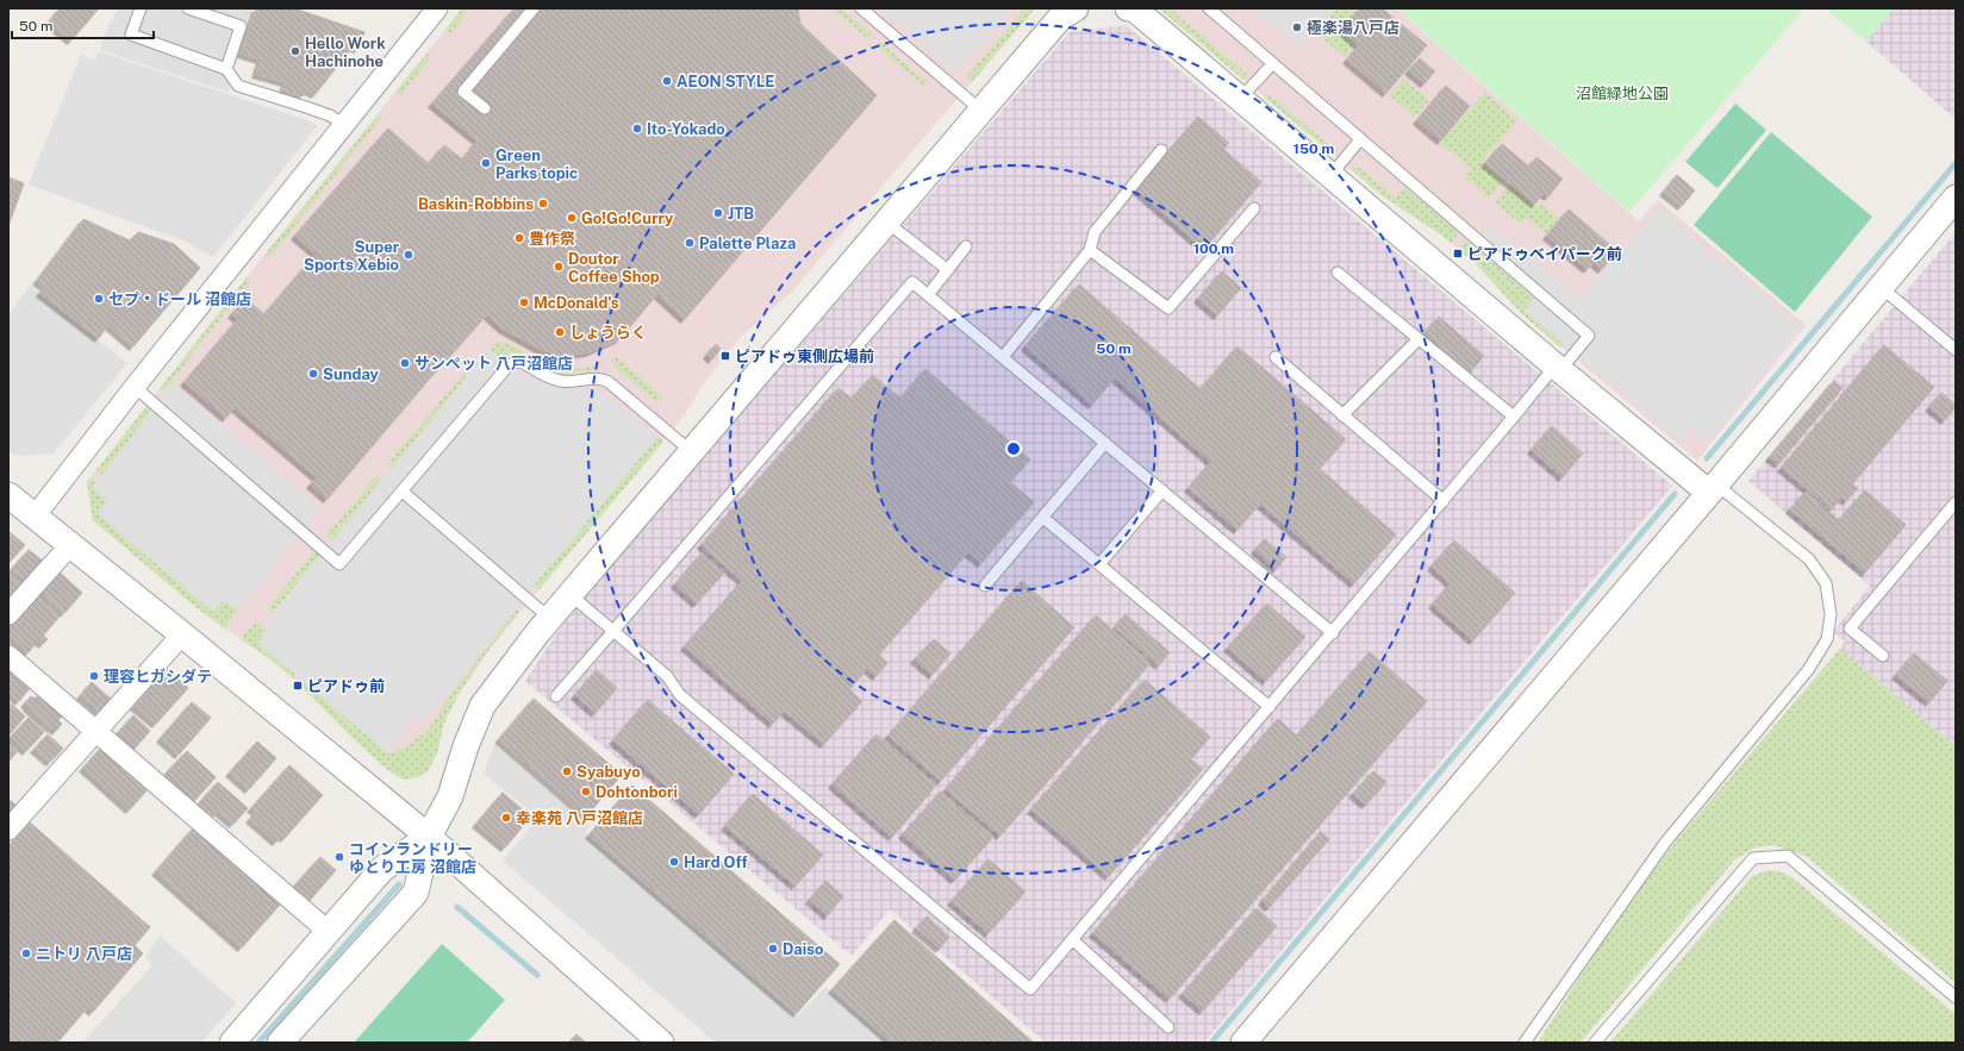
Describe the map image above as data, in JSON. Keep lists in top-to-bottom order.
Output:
{
  "parks": ["沼館緑地公園"],
  "places": {
    "other": [
      "極楽湯八戸店",
      "Hello Work Hachinohe",
      "AEON STYLE",
      "Ito-Yokado",
      "Green Parks topic",
      "Baskin-Robbins",
      "JTB",
      "Go!Go!Curry",
      "豊作祭",
      "Palette Plaza",
      "Super Sports Xebio",
      "Doutor Coffee Shop",
      "セプ・ドール 沼館店",
      "McDonald's",
      "しょうらく",
      "サンペット 八戸沼館店",
      "Sunday",
      "理容ヒガシダテ",
      "Syabuyo",
      "Dohtonbori",
      "幸楽苑 八戸沼館店",
      "コインランドリー ゆとり工房 沼館店",
      "Hard Off",
      "Daiso",
      "ニトリ 八戸店"
    ],
    "transit": ["ピアドゥベイパーク前", "ピアドゥ東側広場前", "ピアドゥ前"]
  },
  "scale_bar": "50 m",
  "rings": ["150 m", "100 m", "50 m"]
}
